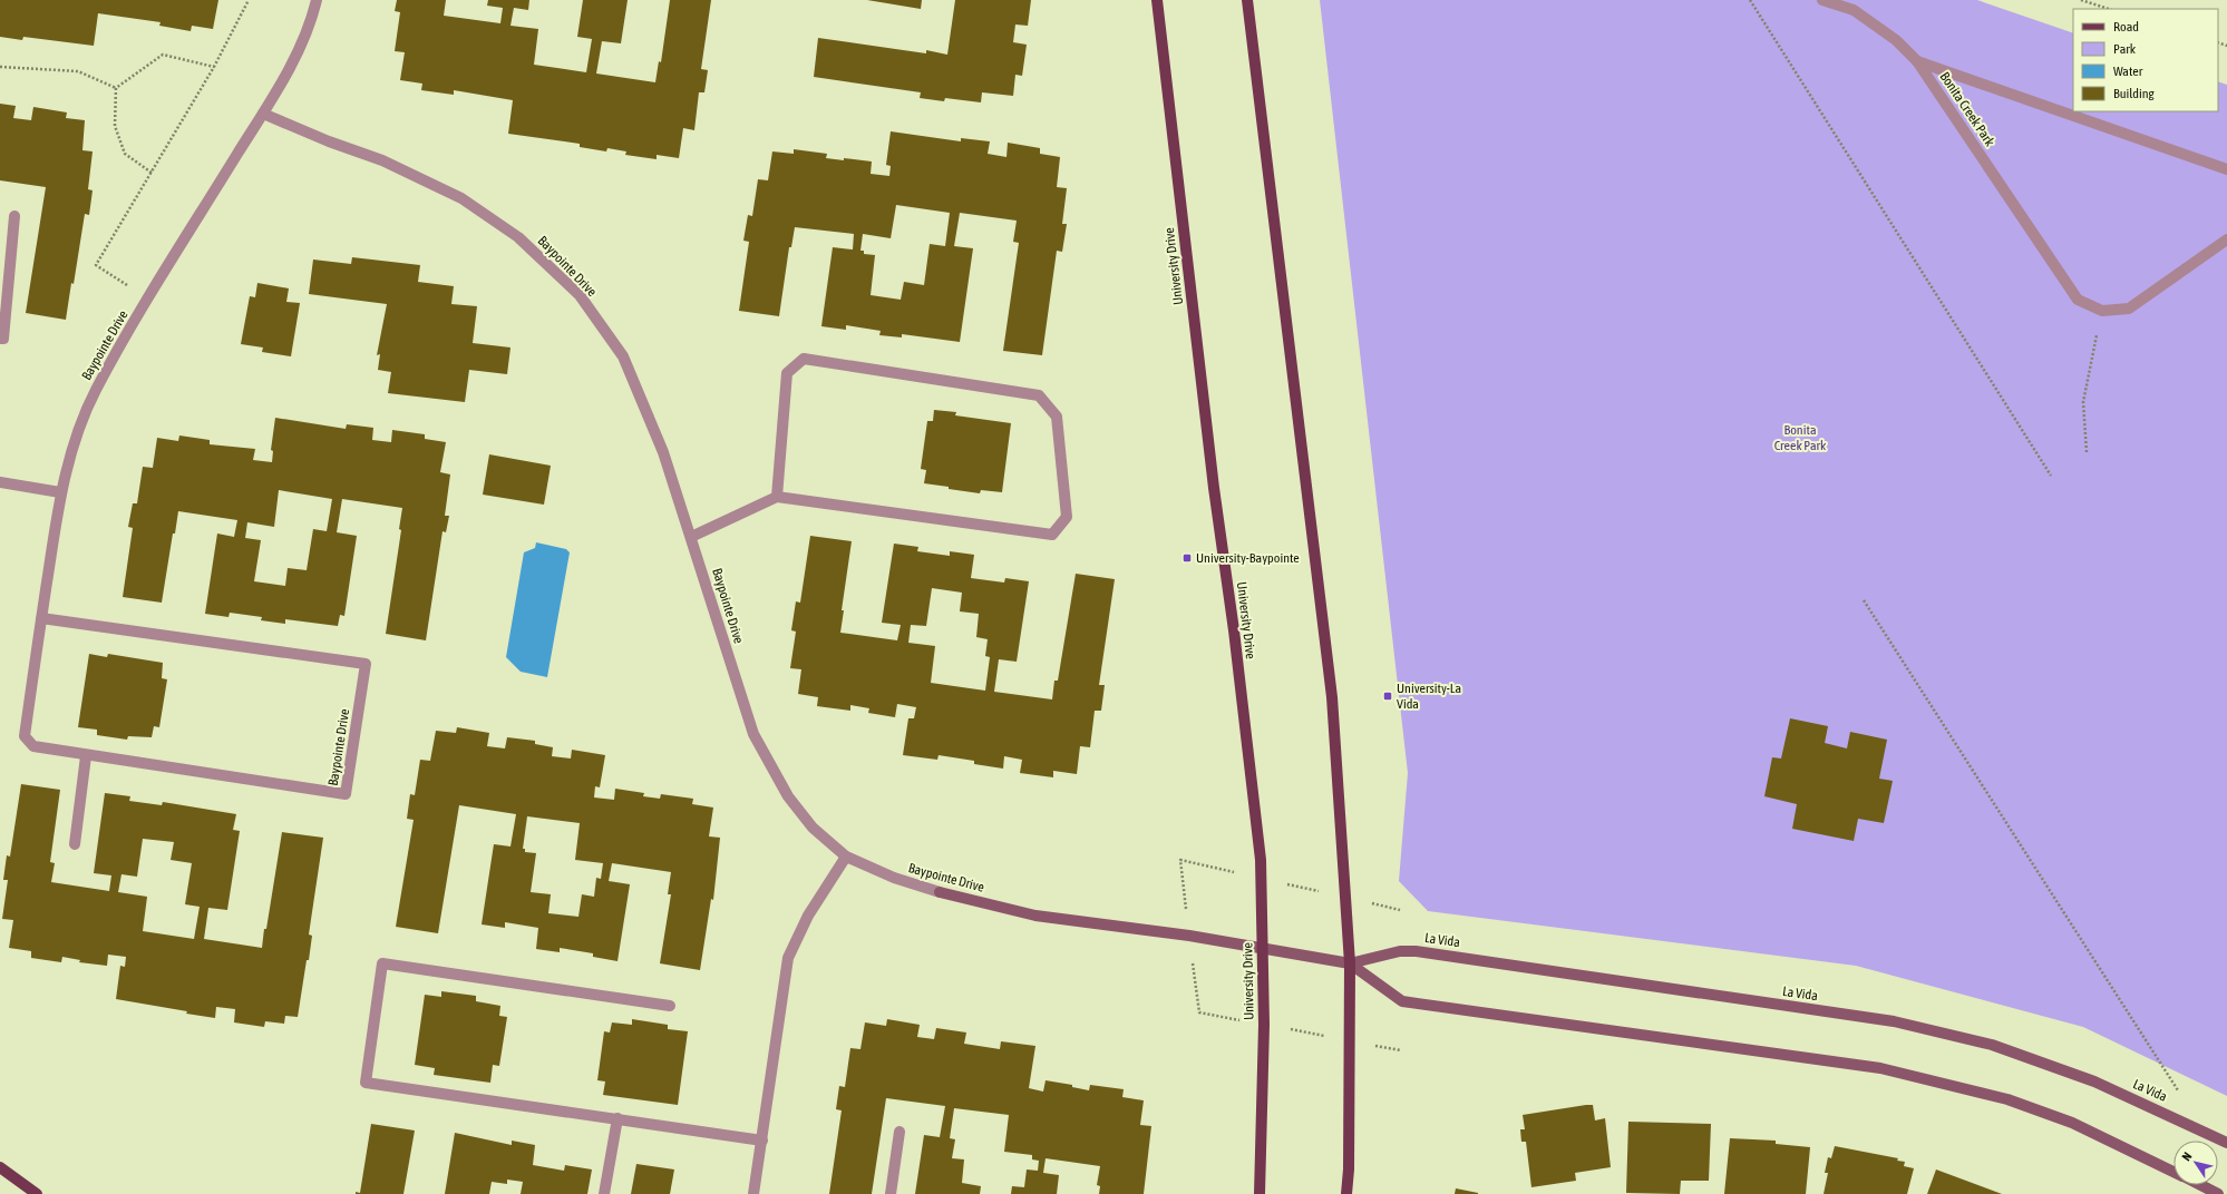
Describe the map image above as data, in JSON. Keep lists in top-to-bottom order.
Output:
{
  "streets": {
    "main road": ["University Drive"],
    "street": ["Baypointe Drive", "La Vida"],
    "lane": ["Bonita Creek Park"]
  },
  "crossings": [
    ["Baypointe Drive", "University Drive"],
    ["Baypointe Drive", "La Vida"],
    ["University Drive", "La Vida"]
  ],
  "parks": ["Bonita Creek Park"],
  "places": {
    "transit": ["University-Baypointe", "University-La Vida"]
  },
  "legend": [
    "Road",
    "Park",
    "Water",
    "Building"
  ],
  "north": "top left"
}
